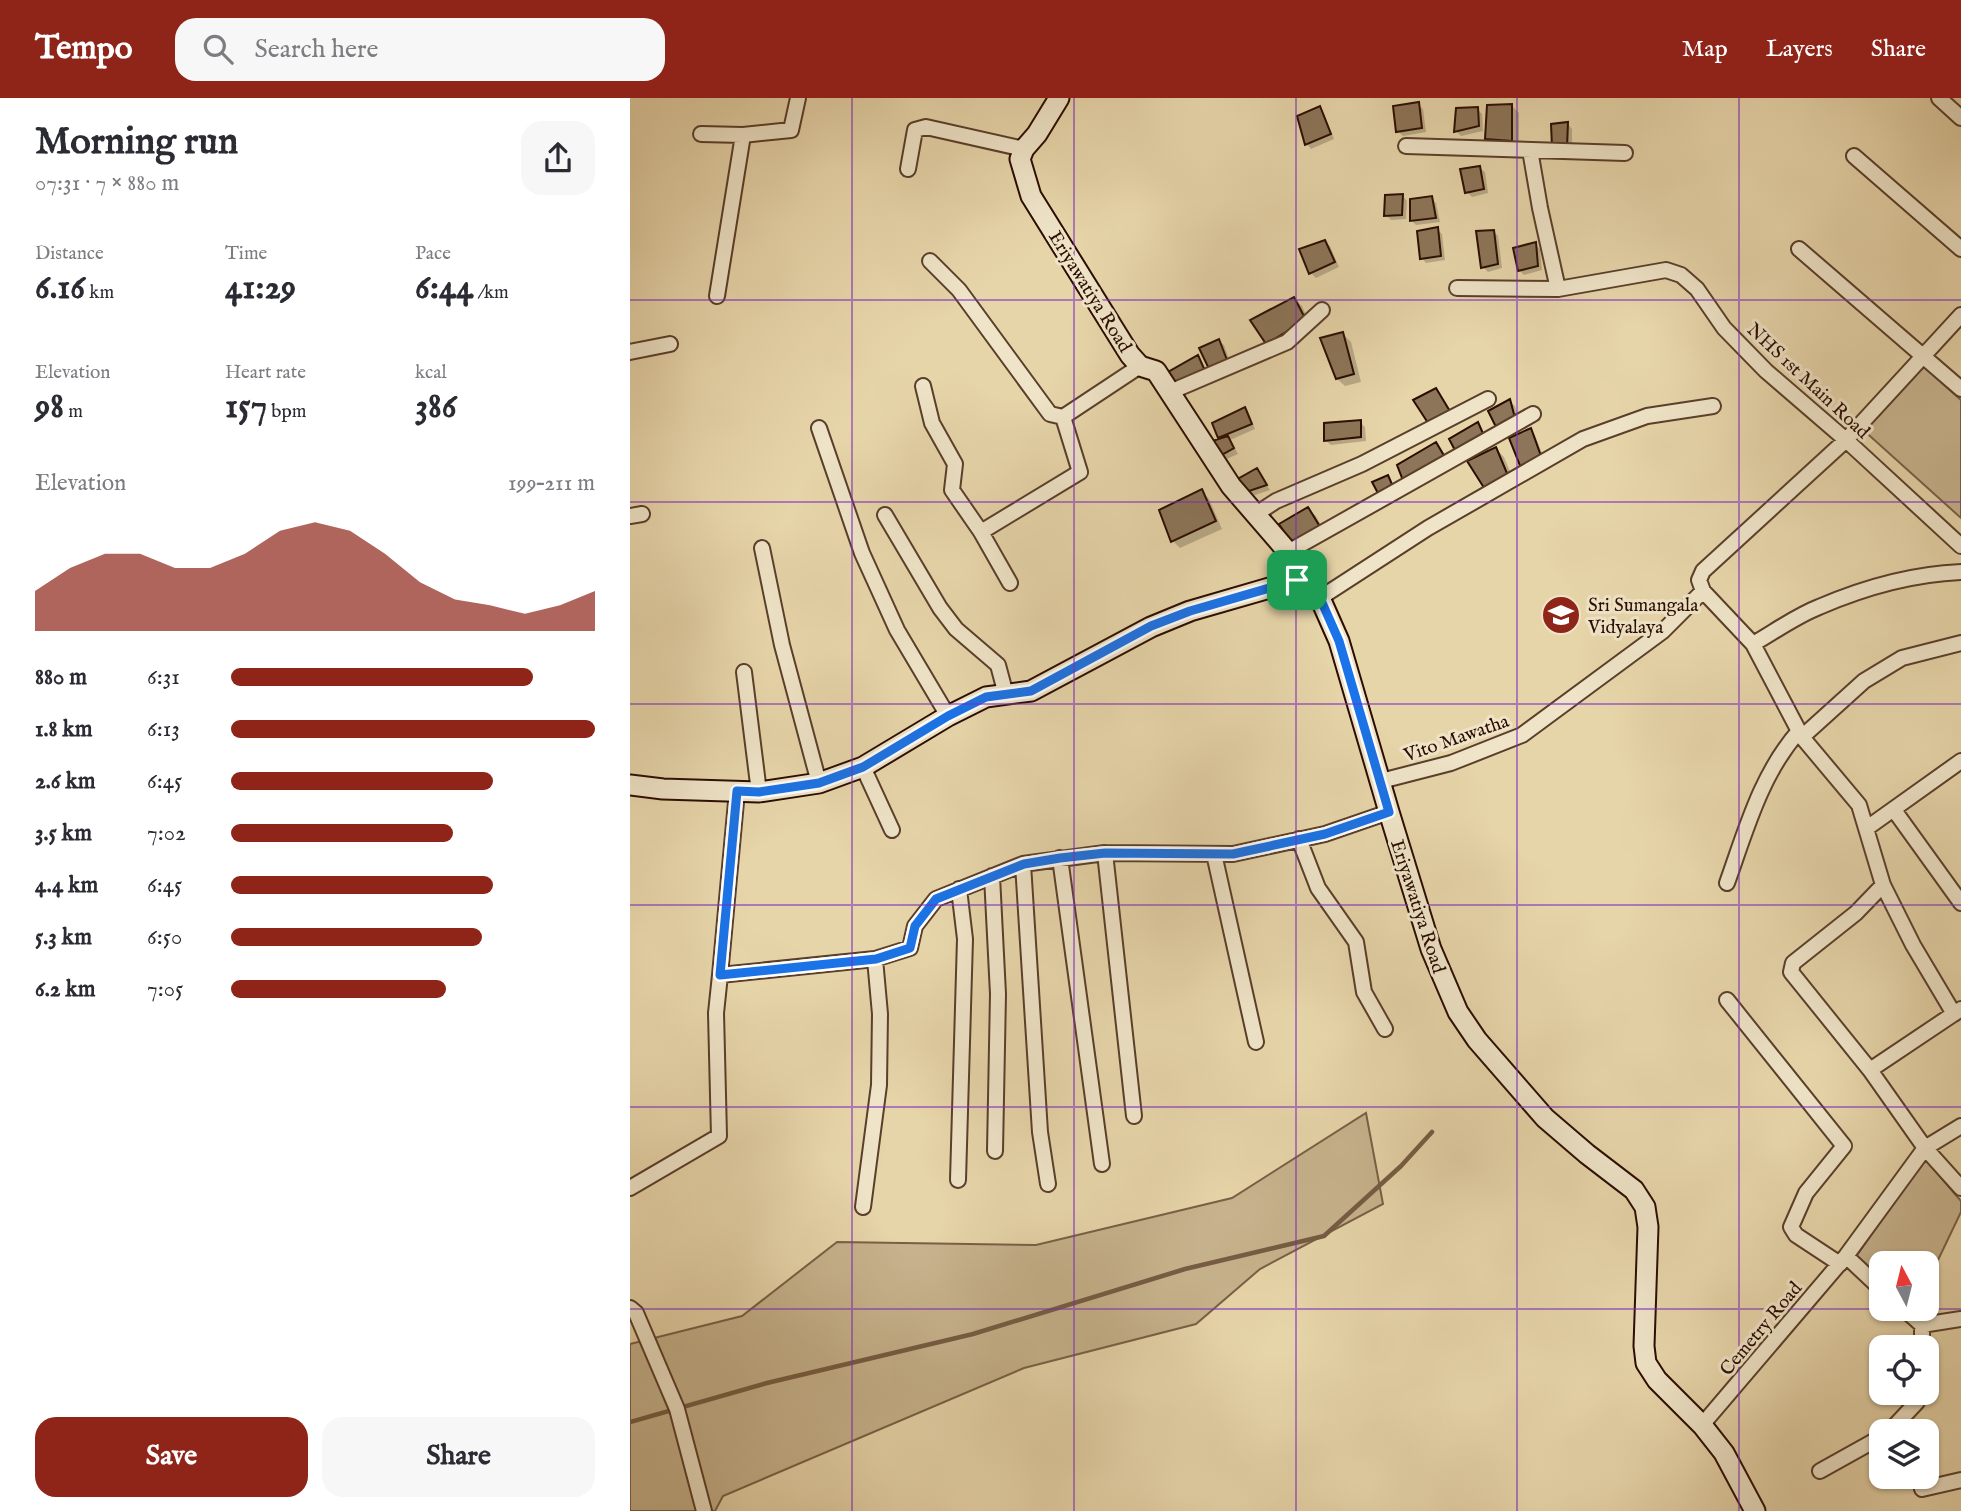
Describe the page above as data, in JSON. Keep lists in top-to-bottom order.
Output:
{
  "streets": {
    "street": [
      "Eriyawatiya Road",
      "NHS 1st Main Road",
      "Vito Mawatha",
      "Cemetry Road"
    ]
  },
  "crossings": [
    ["Eriyawatiya Road", "Vito Mawatha"],
    ["Eriyawatiya Road", "Cemetry Road"]
  ],
  "places": {
    "school or university": ["Sri Sumangala Vidyalaya"]
  },
  "north": "top",
  "page": {
    "header": "Tempo",
    "search": "Search here",
    "nav": ["Map", "Layers", "Share"],
    "heading": ["Morning run", "07:31 · 7 × 880 m"],
    "stats": [
      ["Distance", "6.16 km"],
      ["Time", "41:29"],
      ["Pace", "6:44 /km"],
      ["Elevation", "98 m"],
      ["Heart rate", "157 bpm"],
      ["kcal", "386"]
    ],
    "chart": ["Elevation", "199–211 m"],
    "list": [
      {
        "name": "880 m",
        "note": "6:31"
      },
      {
        "name": "1.8 km",
        "note": "6:13"
      },
      {
        "name": "2.6 km",
        "note": "6:45"
      },
      {
        "name": "3.5 km",
        "note": "7:02"
      },
      {
        "name": "4.4 km",
        "note": "6:45"
      },
      {
        "name": "5.3 km",
        "note": "6:50"
      },
      {
        "name": "6.2 km",
        "note": "7:05"
      }
    ],
    "buttons": ["Save", "Share"]
  }
}
